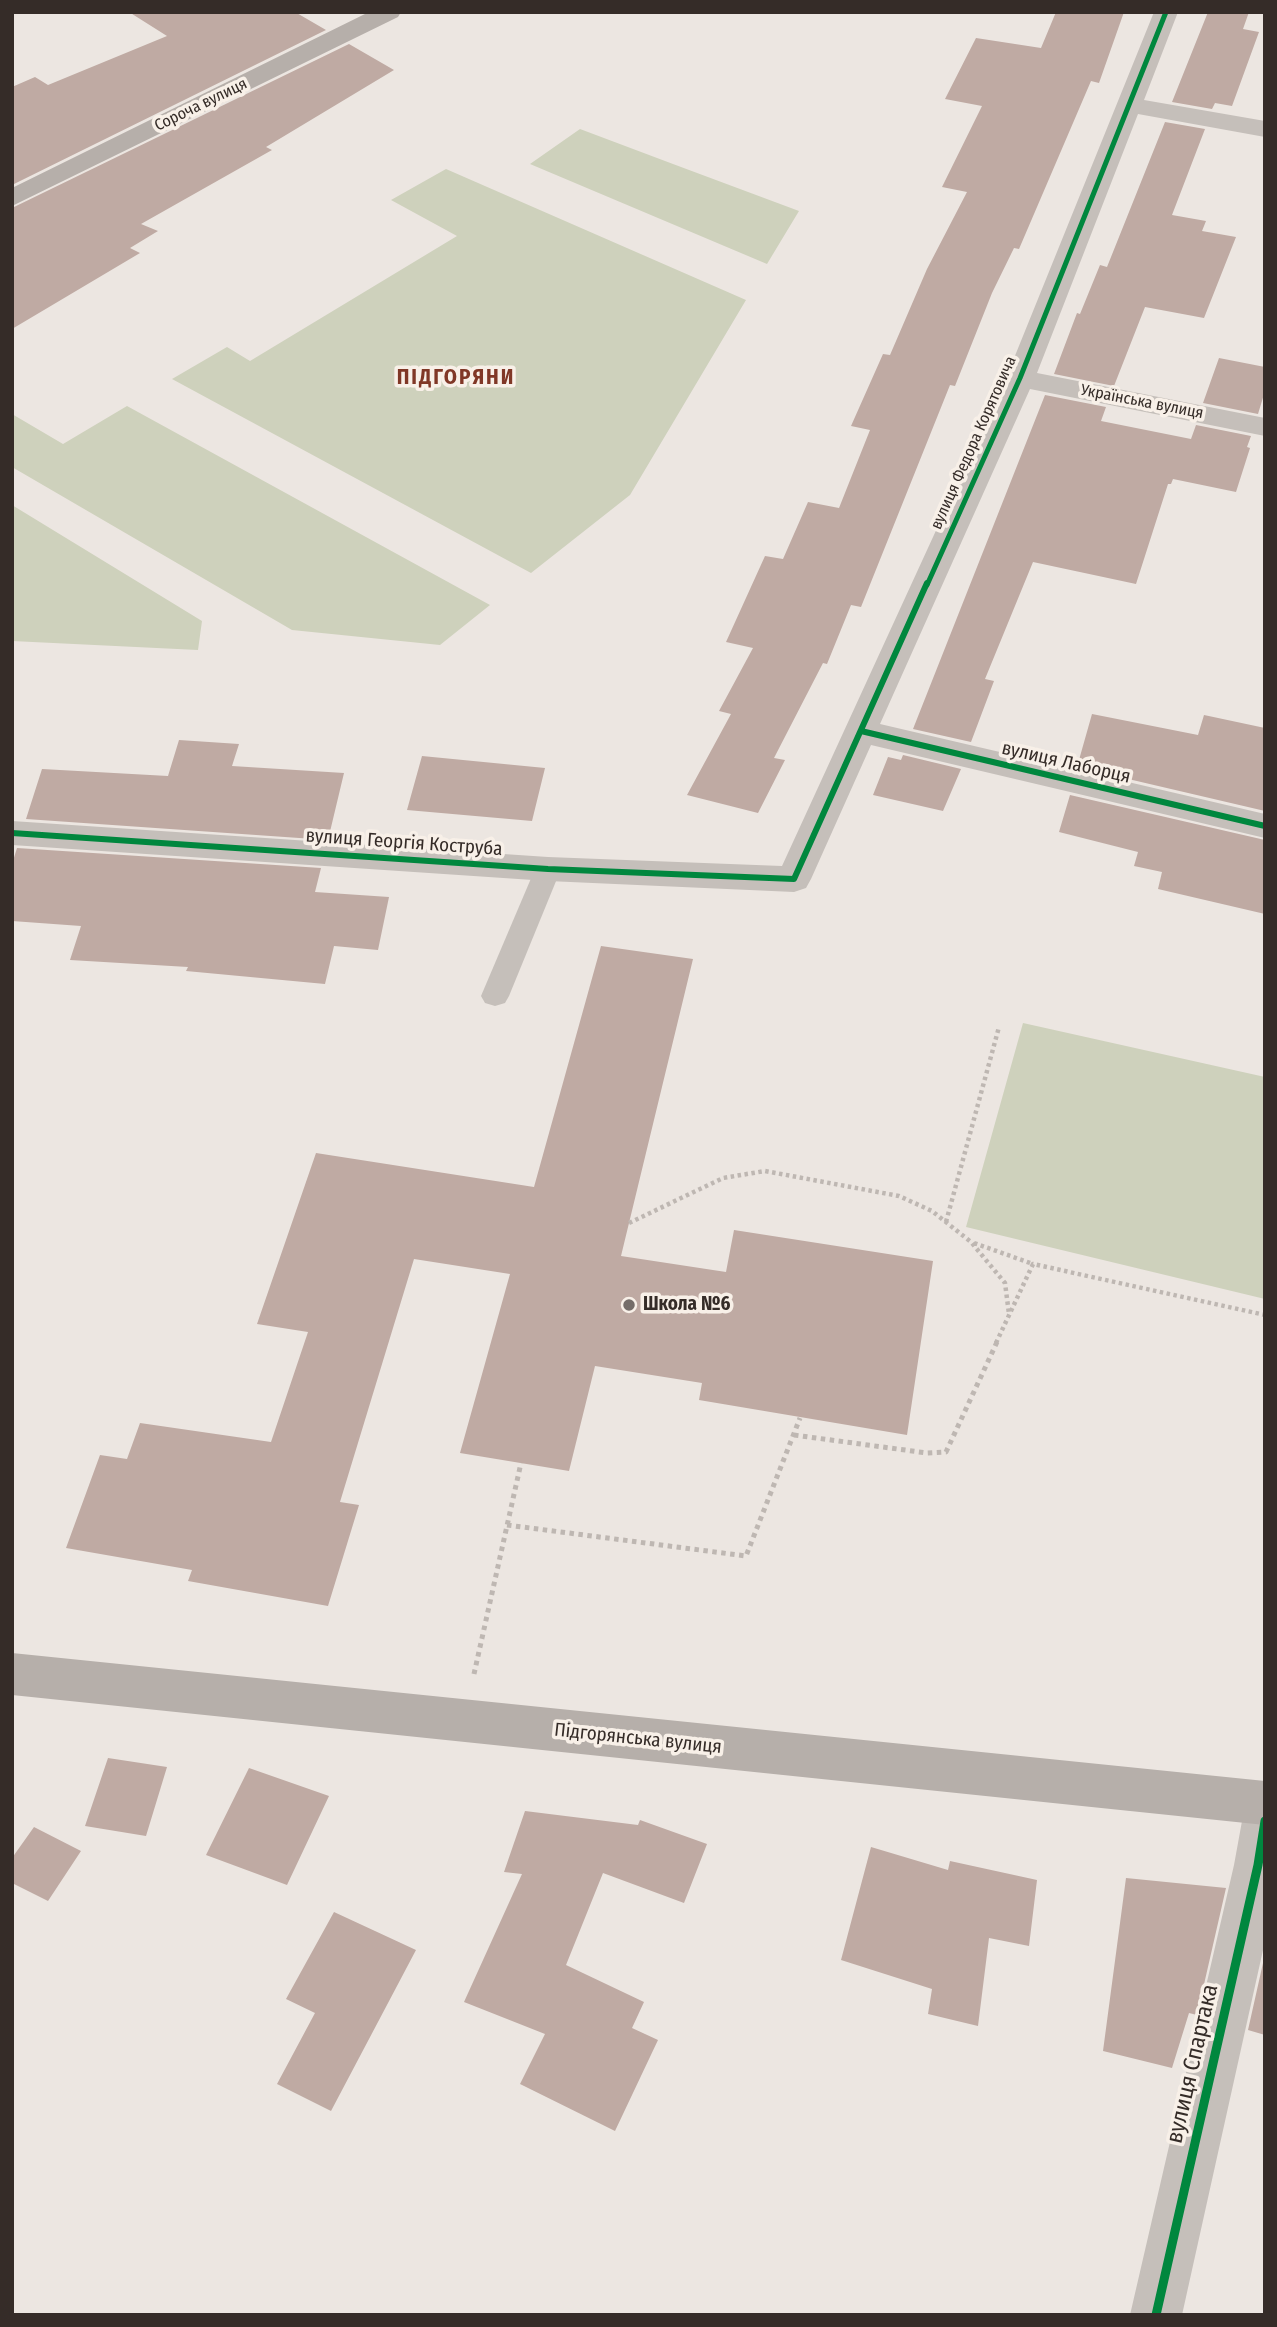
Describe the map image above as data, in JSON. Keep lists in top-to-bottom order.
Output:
{
  "streets": {
    "main road": ["Сороча вулиця", "Підгорянська вулиця"],
    "street": [
      "Українська вулиця",
      "вулиця Федора Корятовича",
      "вулиця Лаборця",
      "вулиця Георгія Коструба",
      "вулиця Спартака"
    ]
  },
  "crossings": [
    ["Українська вулиця", "вулиця Федора Корятовича"],
    ["вулиця Федора Корятовича", "вулиця Лаборця"],
    ["вулиця Федора Корятовича", "вулиця Георгія Коструба"]
  ],
  "districts": ["ПІДГОРЯНИ"],
  "places": ["Школа №6"]
}
